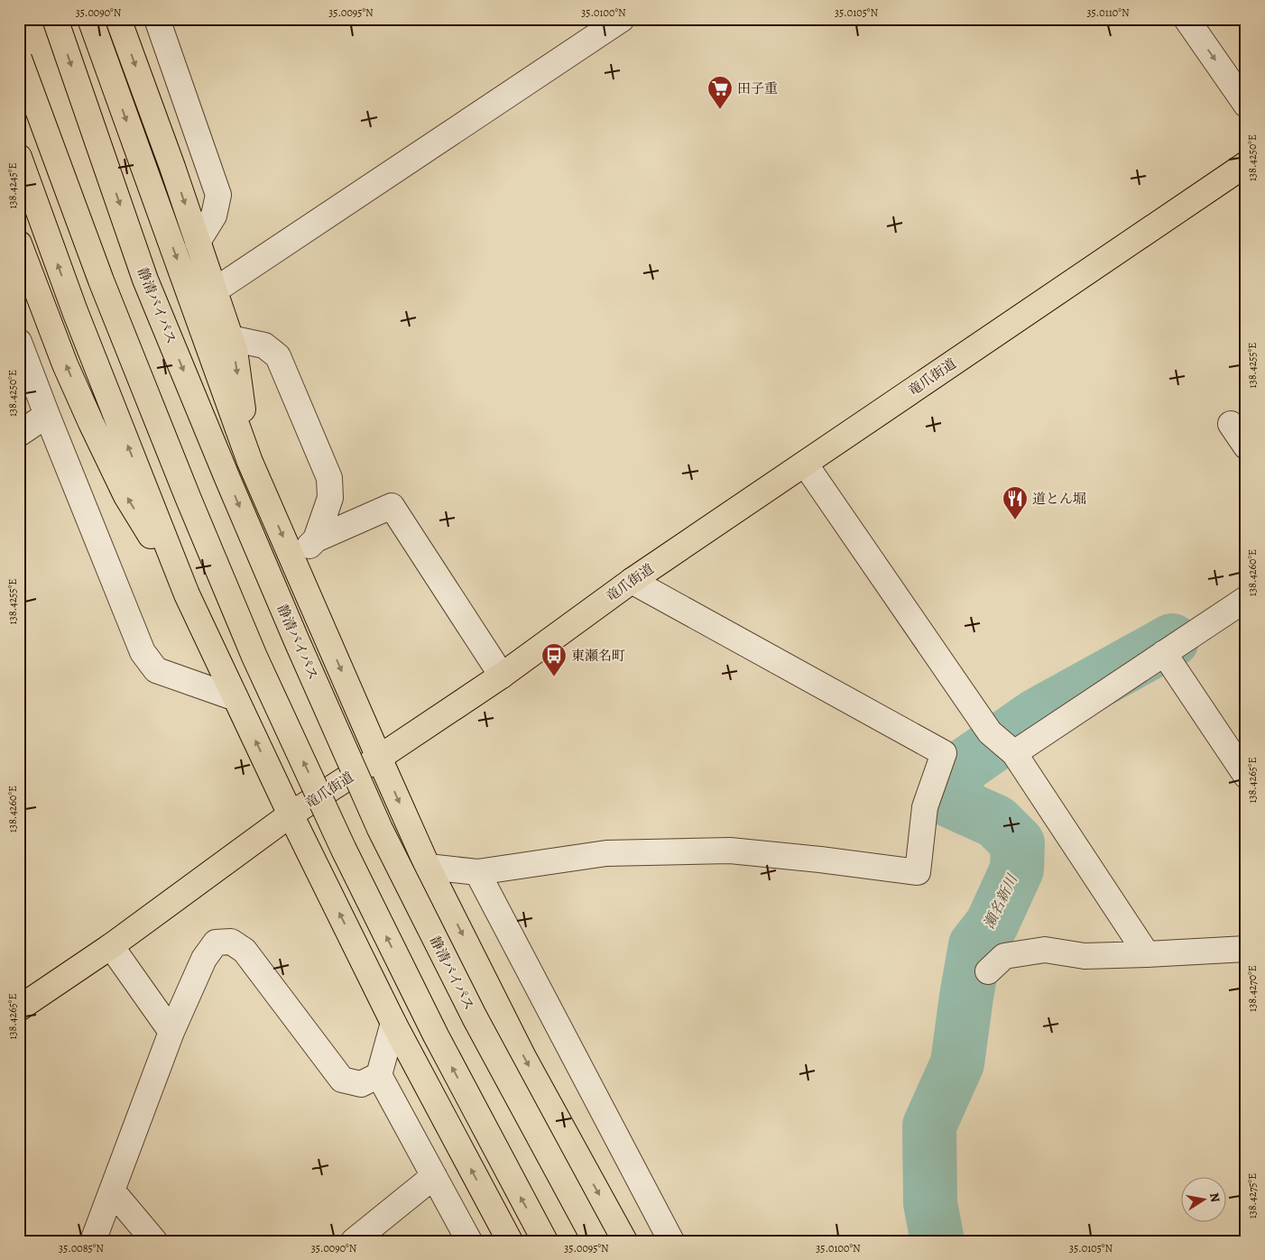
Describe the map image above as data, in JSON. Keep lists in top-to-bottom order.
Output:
{
  "streets": {
    "main road": ["静清バイパス", "竜爪街道"]
  },
  "water": ["瀬名新川"],
  "places": {
    "supermarket": ["田子重"],
    "restaurant": ["道とん堀"],
    "bus stop": ["東瀬名町"]
  },
  "north": "right",
  "coordinates": [
    "35.0090°N",
    "35.0095°N",
    "35.0100°N",
    "35.0105°N",
    "35.0110°N",
    "138.4250°E",
    "138.4245°E",
    "138.4255°E",
    "138.4260°E",
    "138.4265°E",
    "138.4270°E",
    "138.4275°E",
    "35.0085°N"
  ]
}
